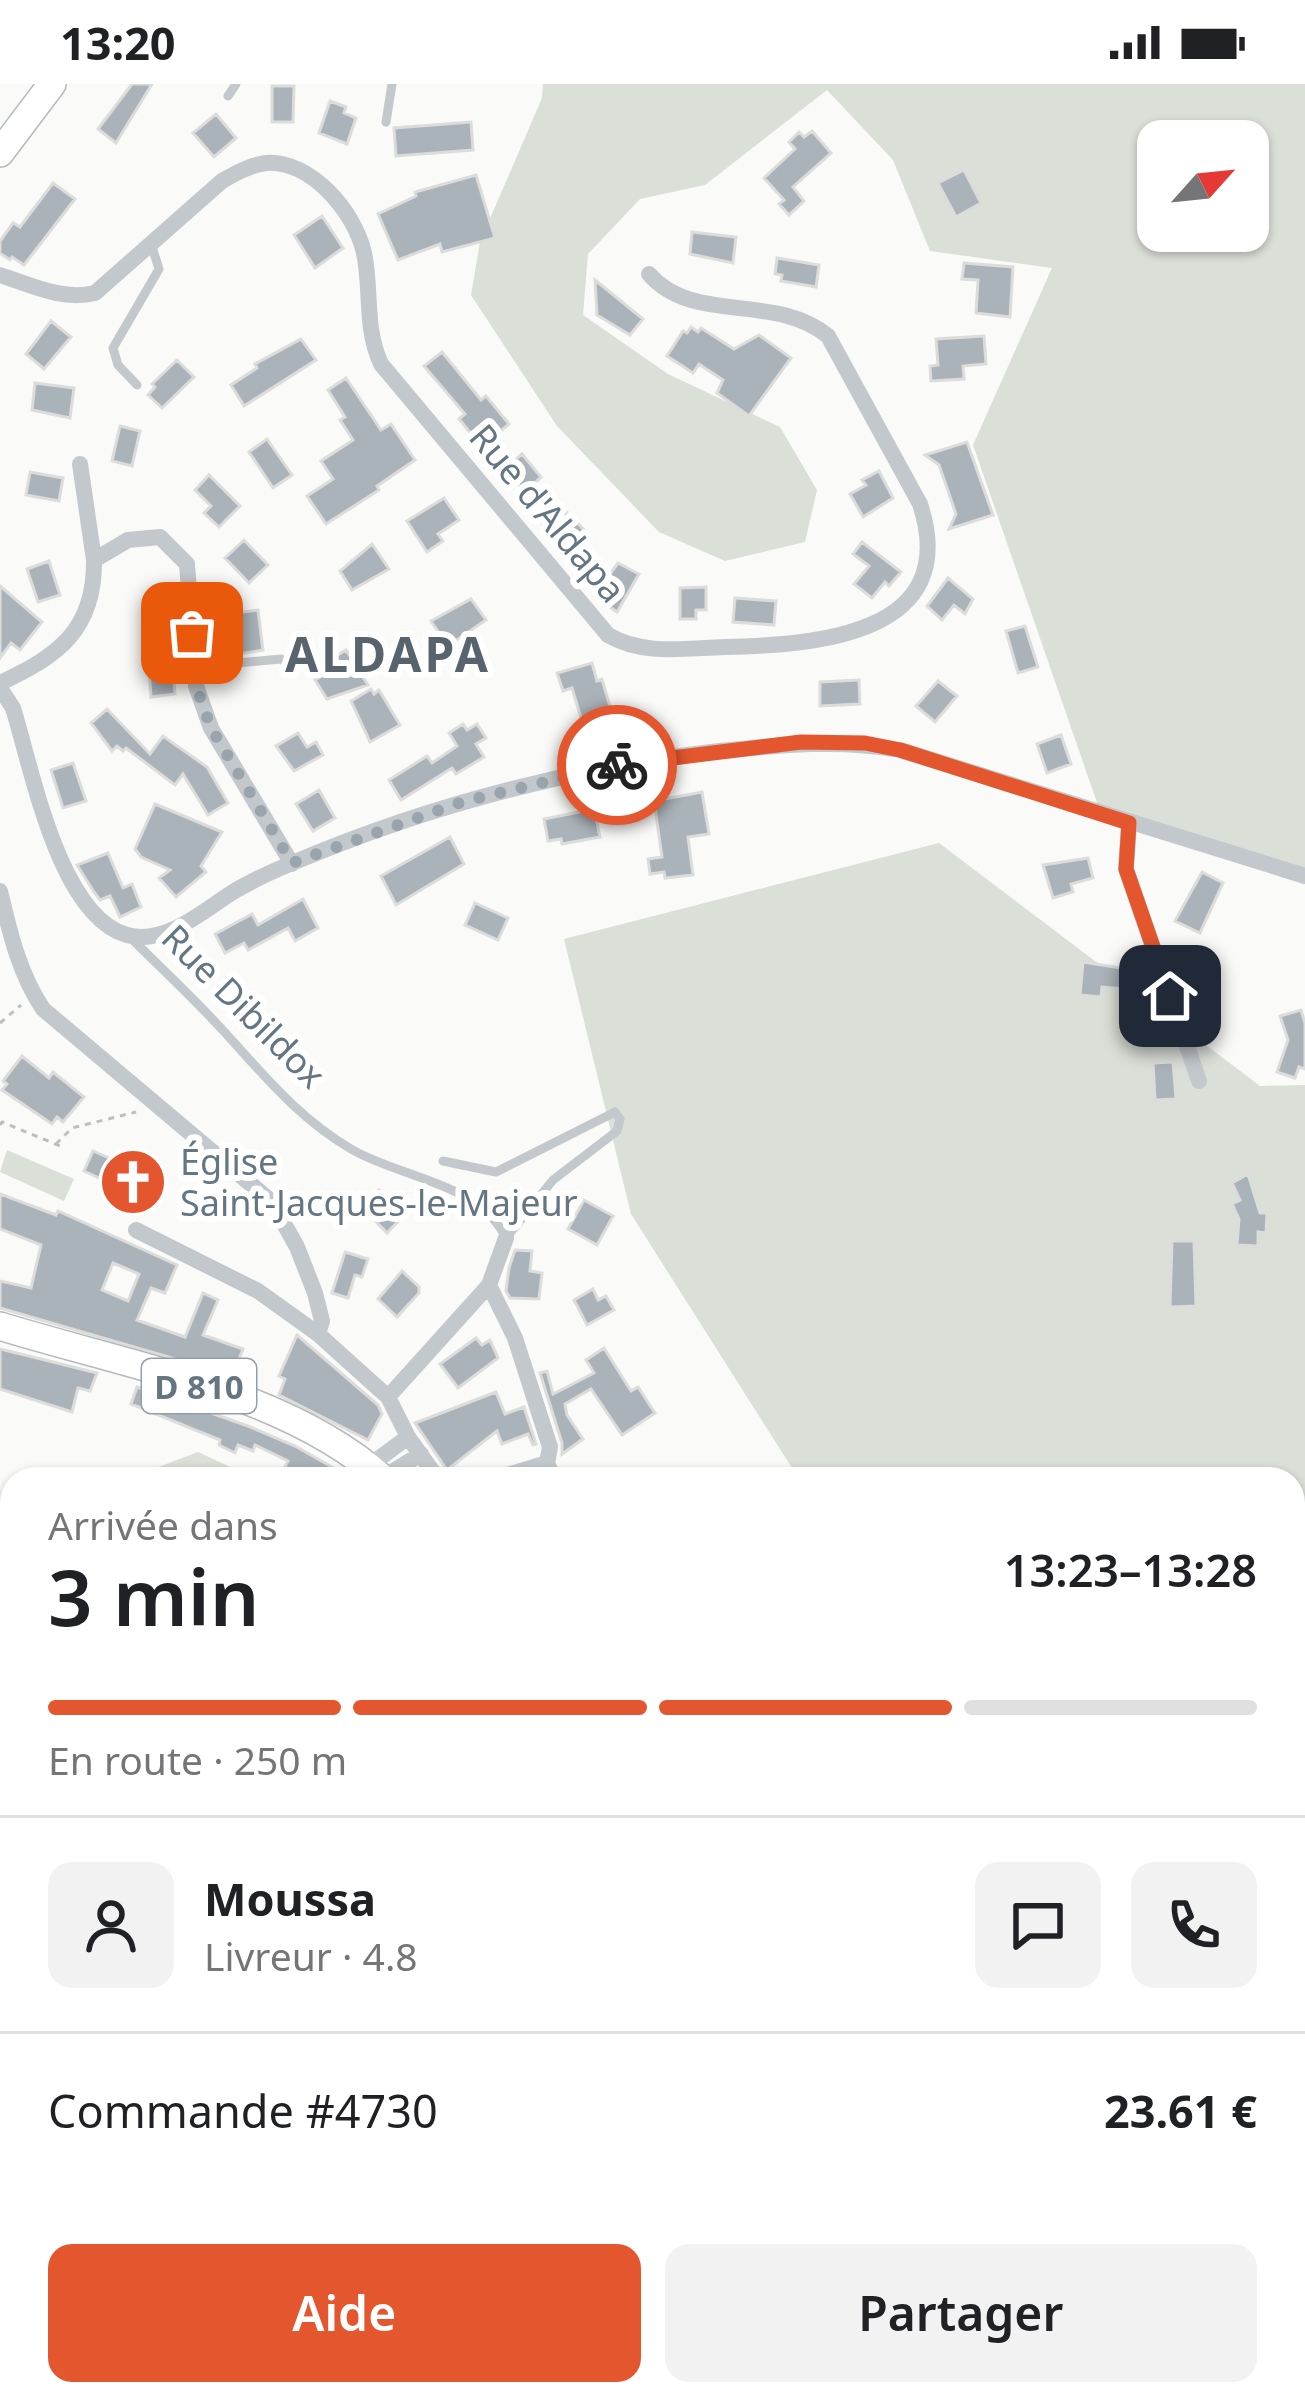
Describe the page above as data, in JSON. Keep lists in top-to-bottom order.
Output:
{
  "streets": {
    "main road": ["D 810"],
    "street": ["Rue d'Aldapa"],
    "lane": ["Rue Dibildox"]
  },
  "districts": ["ALDAPA"],
  "places": {
    "church": ["Église Saint-Jacques-le-Majeur"]
  },
  "north": "top right",
  "page": {
    "status": "13:20",
    "heading": ["3 min", "Arrivée dans", "13:23–13:28"],
    "panel": [
      "Moussa",
      "Livreur · 4.8",
      "Commande #4730",
      "23.61 €"
    ],
    "bar": "En route · 250 m",
    "buttons": ["Aide", "Partager"]
  }
}
